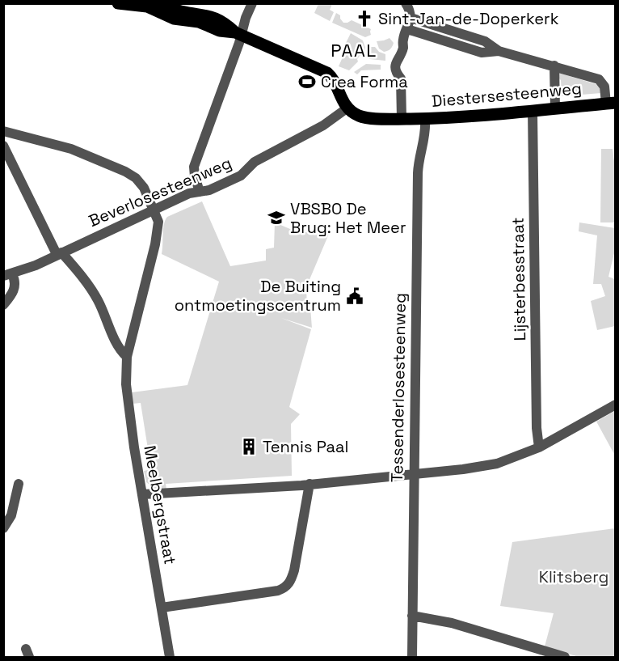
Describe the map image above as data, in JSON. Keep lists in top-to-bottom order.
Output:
{
  "streets": {
    "main road": ["Diestersesteenweg"],
    "street": [
      "Beverlosesteenweg",
      "Lijsterbesstraat",
      "Tessenderlosesteenweg",
      "Meelbergstraat"
    ]
  },
  "crossings": [
    ["Diestersesteenweg", "Beverlosesteenweg"],
    ["Diestersesteenweg", "Lijsterbesstraat"],
    ["Diestersesteenweg", "Tessenderlosesteenweg"],
    ["Beverlosesteenweg", "Meelbergstraat"]
  ],
  "districts": ["PAAL"],
  "parks": ["Klitsberg"],
  "places": {
    "church": ["Sint-Jan-de-Doperkerk"],
    "sports": ["Crea Forma"],
    "school or university": ["VBSBO De Brug: Het Meer"],
    "public building": ["De Buiting ontmoetingscentrum"],
    "building": ["Tennis Paal"]
  }
}
